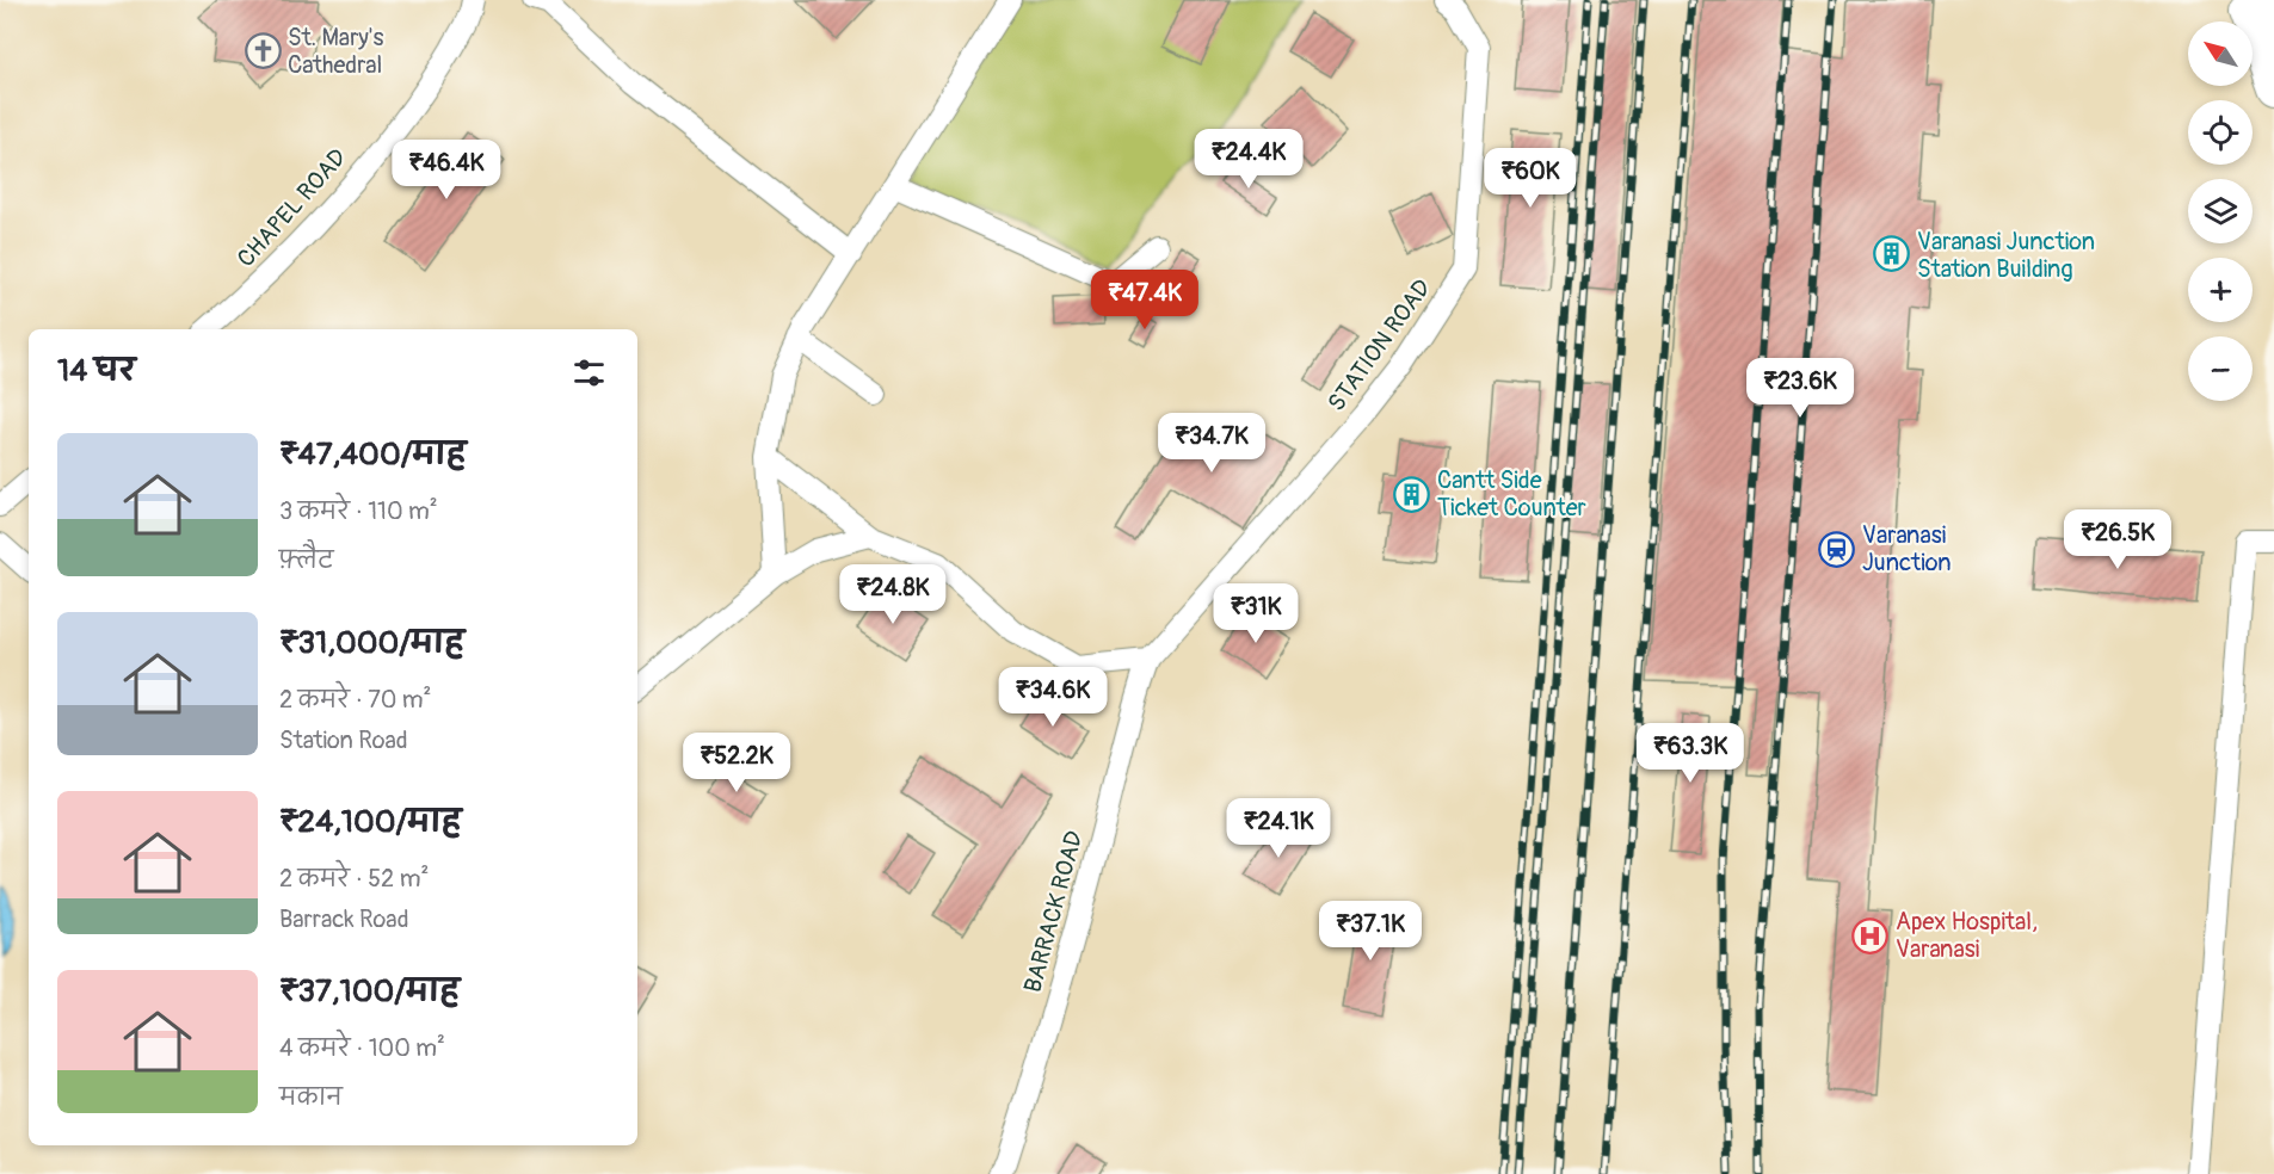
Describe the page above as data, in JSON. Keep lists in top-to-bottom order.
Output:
{
  "streets": {
    "street": ["CHAPEL ROAD", "STATION ROAD", "BARRACK ROAD"]
  },
  "crossings": [
    ["STATION ROAD", "BARRACK ROAD"]
  ],
  "places": {
    "church": ["St. Mary's Cathedral"],
    "building": ["Varanasi Junction Station Building", "Cantt Side Ticket Counter"],
    "station": ["Varanasi Junction"],
    "hospital": ["Apex Hospital, Varanasi"]
  },
  "north": "top left",
  "page": {
    "map_buttons": ["+", "−"],
    "price": [
      "₹24.4K",
      "₹46.4K",
      "₹60K",
      "₹47.4K",
      "₹23.6K",
      "₹34.7K",
      "₹26.5K",
      "₹24.8K",
      "₹31K",
      "₹34.6K",
      "₹63.3K",
      "₹52.2K",
      "₹24.1K",
      "₹37.1K"
    ],
    "heading": "14 घर",
    "list": [
      {
        "name": "₹47,400/माह",
        "note": "3 कमरे · 110 m² · फ़्लैट"
      },
      {
        "name": "₹31,000/माह",
        "note": "2 कमरे · 70 m² · Station Road"
      },
      {
        "name": "₹24,100/माह",
        "note": "2 कमरे · 52 m² · Barrack Road"
      },
      {
        "name": "₹37,100/माह",
        "note": "4 कमरे · 100 m² · मकान"
      }
    ]
  }
}
